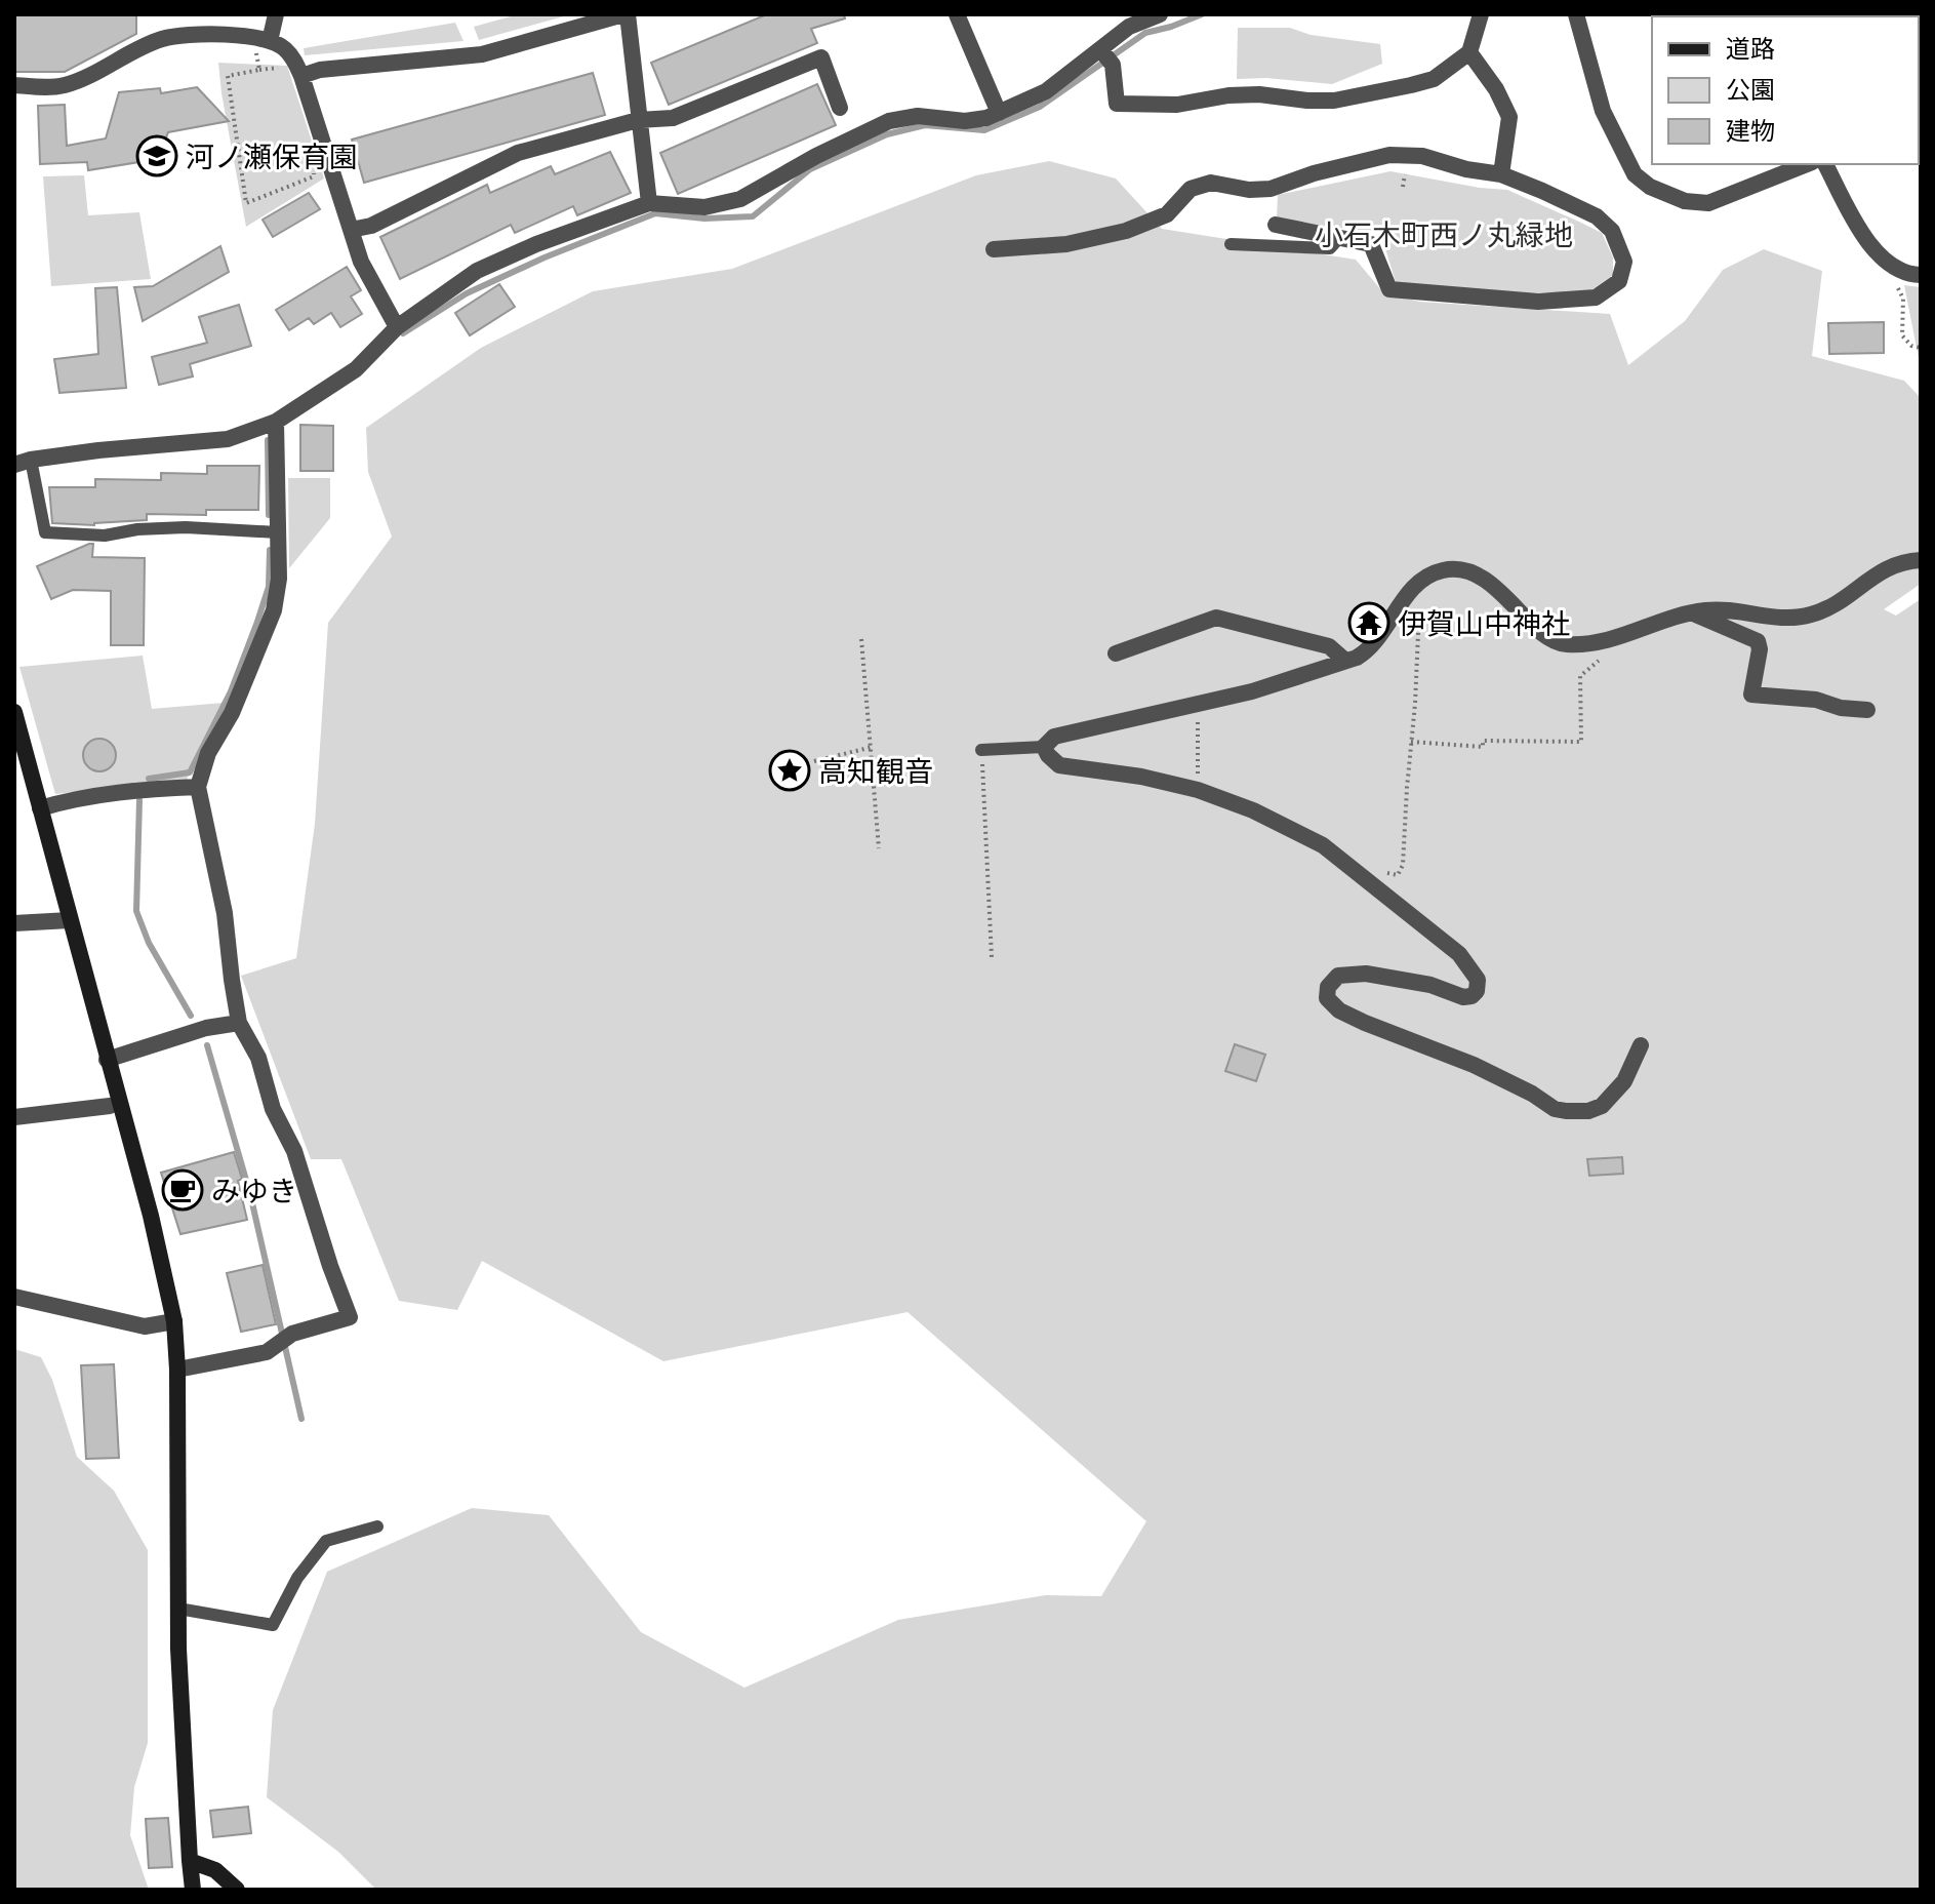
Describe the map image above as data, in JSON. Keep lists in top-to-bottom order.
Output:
{
  "parks": ["小石木町西ノ丸緑地"],
  "places": {
    "school or university": ["河ノ瀬保育園"],
    "temple": ["伊賀山中神社"],
    "place": ["高知観音"],
    "cafe": ["みゆき"]
  },
  "legend": ["道路", "公園", "建物"]
}
